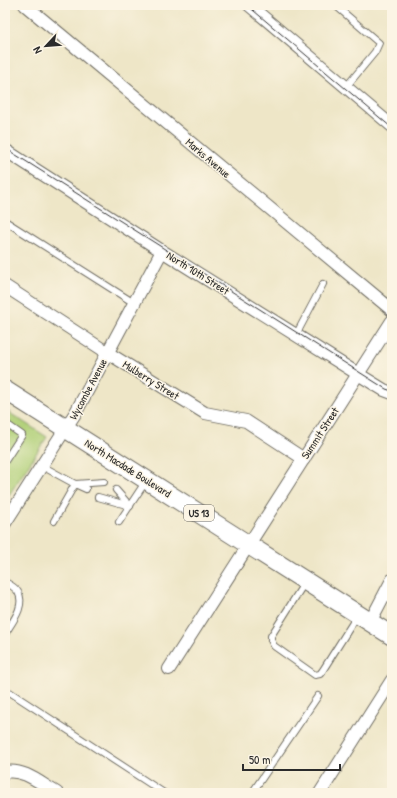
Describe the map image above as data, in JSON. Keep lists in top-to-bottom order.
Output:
{
  "streets": {
    "main road": ["North Macdade Boulevard", "US 13"],
    "street": [
      "Marks Avenue",
      "North 10th Street",
      "Mulberry Street",
      "Wycombe Avenue",
      "Summit Street"
    ]
  },
  "crossings": [
    ["North 10th Street", "Wycombe Avenue"],
    ["North 10th Street", "Summit Street"],
    ["Mulberry Street", "Wycombe Avenue"],
    ["Mulberry Street", "Summit Street"],
    ["Wycombe Avenue", "North Macdade Boulevard"],
    ["Summit Street", "North Macdade Boulevard"]
  ],
  "scale_bar": "50 m",
  "north": "bottom left"
}
